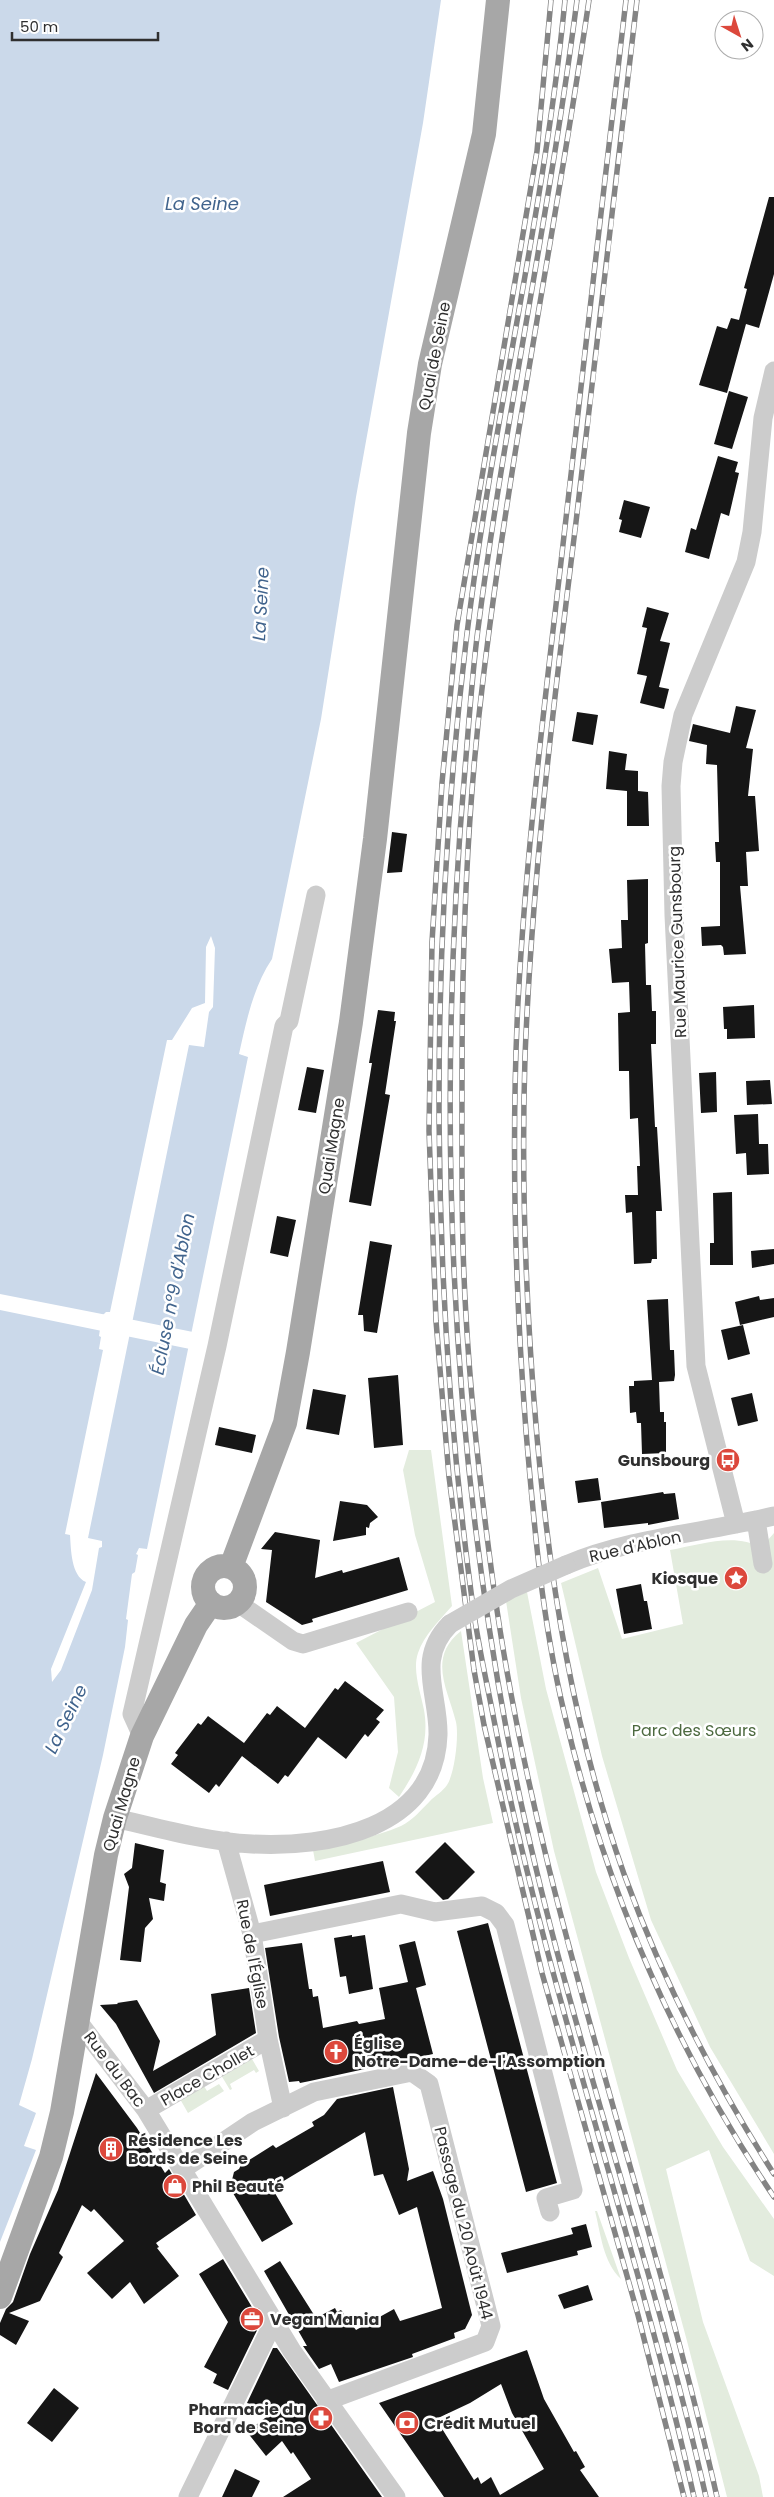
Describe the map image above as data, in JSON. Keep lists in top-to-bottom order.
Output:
{
  "streets": {
    "main road": ["Quai de Seine", "Quai Magne"],
    "street": [
      "Rue Maurice Gunsbourg",
      "Rue d'Ablon",
      "Rue de l'Église",
      "Rue du Bac",
      "Place Chollet",
      "Passage du 20 Août 1944"
    ]
  },
  "crossings": [
    ["Quai de Seine", "Quai Magne"],
    ["Rue Maurice Gunsbourg", "Rue d'Ablon"],
    ["Quai Magne", "Rue du Bac"],
    ["Rue d'Ablon", "Rue de l'Église"],
    ["Rue de l'Église", "Place Chollet"],
    ["Rue de l'Église", "Passage du 20 Août 1944"],
    ["Rue du Bac", "Place Chollet"],
    ["Rue du Bac", "Passage du 20 Août 1944"]
  ],
  "water": ["La Seine", "Écluse n°9 d'Ablon"],
  "parks": ["Parc des Sœurs"],
  "places": {
    "bus stop": ["Gunsbourg"],
    "place": ["Kiosque"],
    "church": ["Église Notre-Dame-de-l'Assomption"],
    "building": ["Résidence Les Bords de Seine"],
    "shop": ["Phil Beauté"],
    "office": ["Vegan Mania"],
    "pharmacy": ["Pharmacie du Bord de Seine"],
    "bank": ["Crédit Mutuel"]
  },
  "scale_bar": "50 m",
  "north": "bottom right"
}
